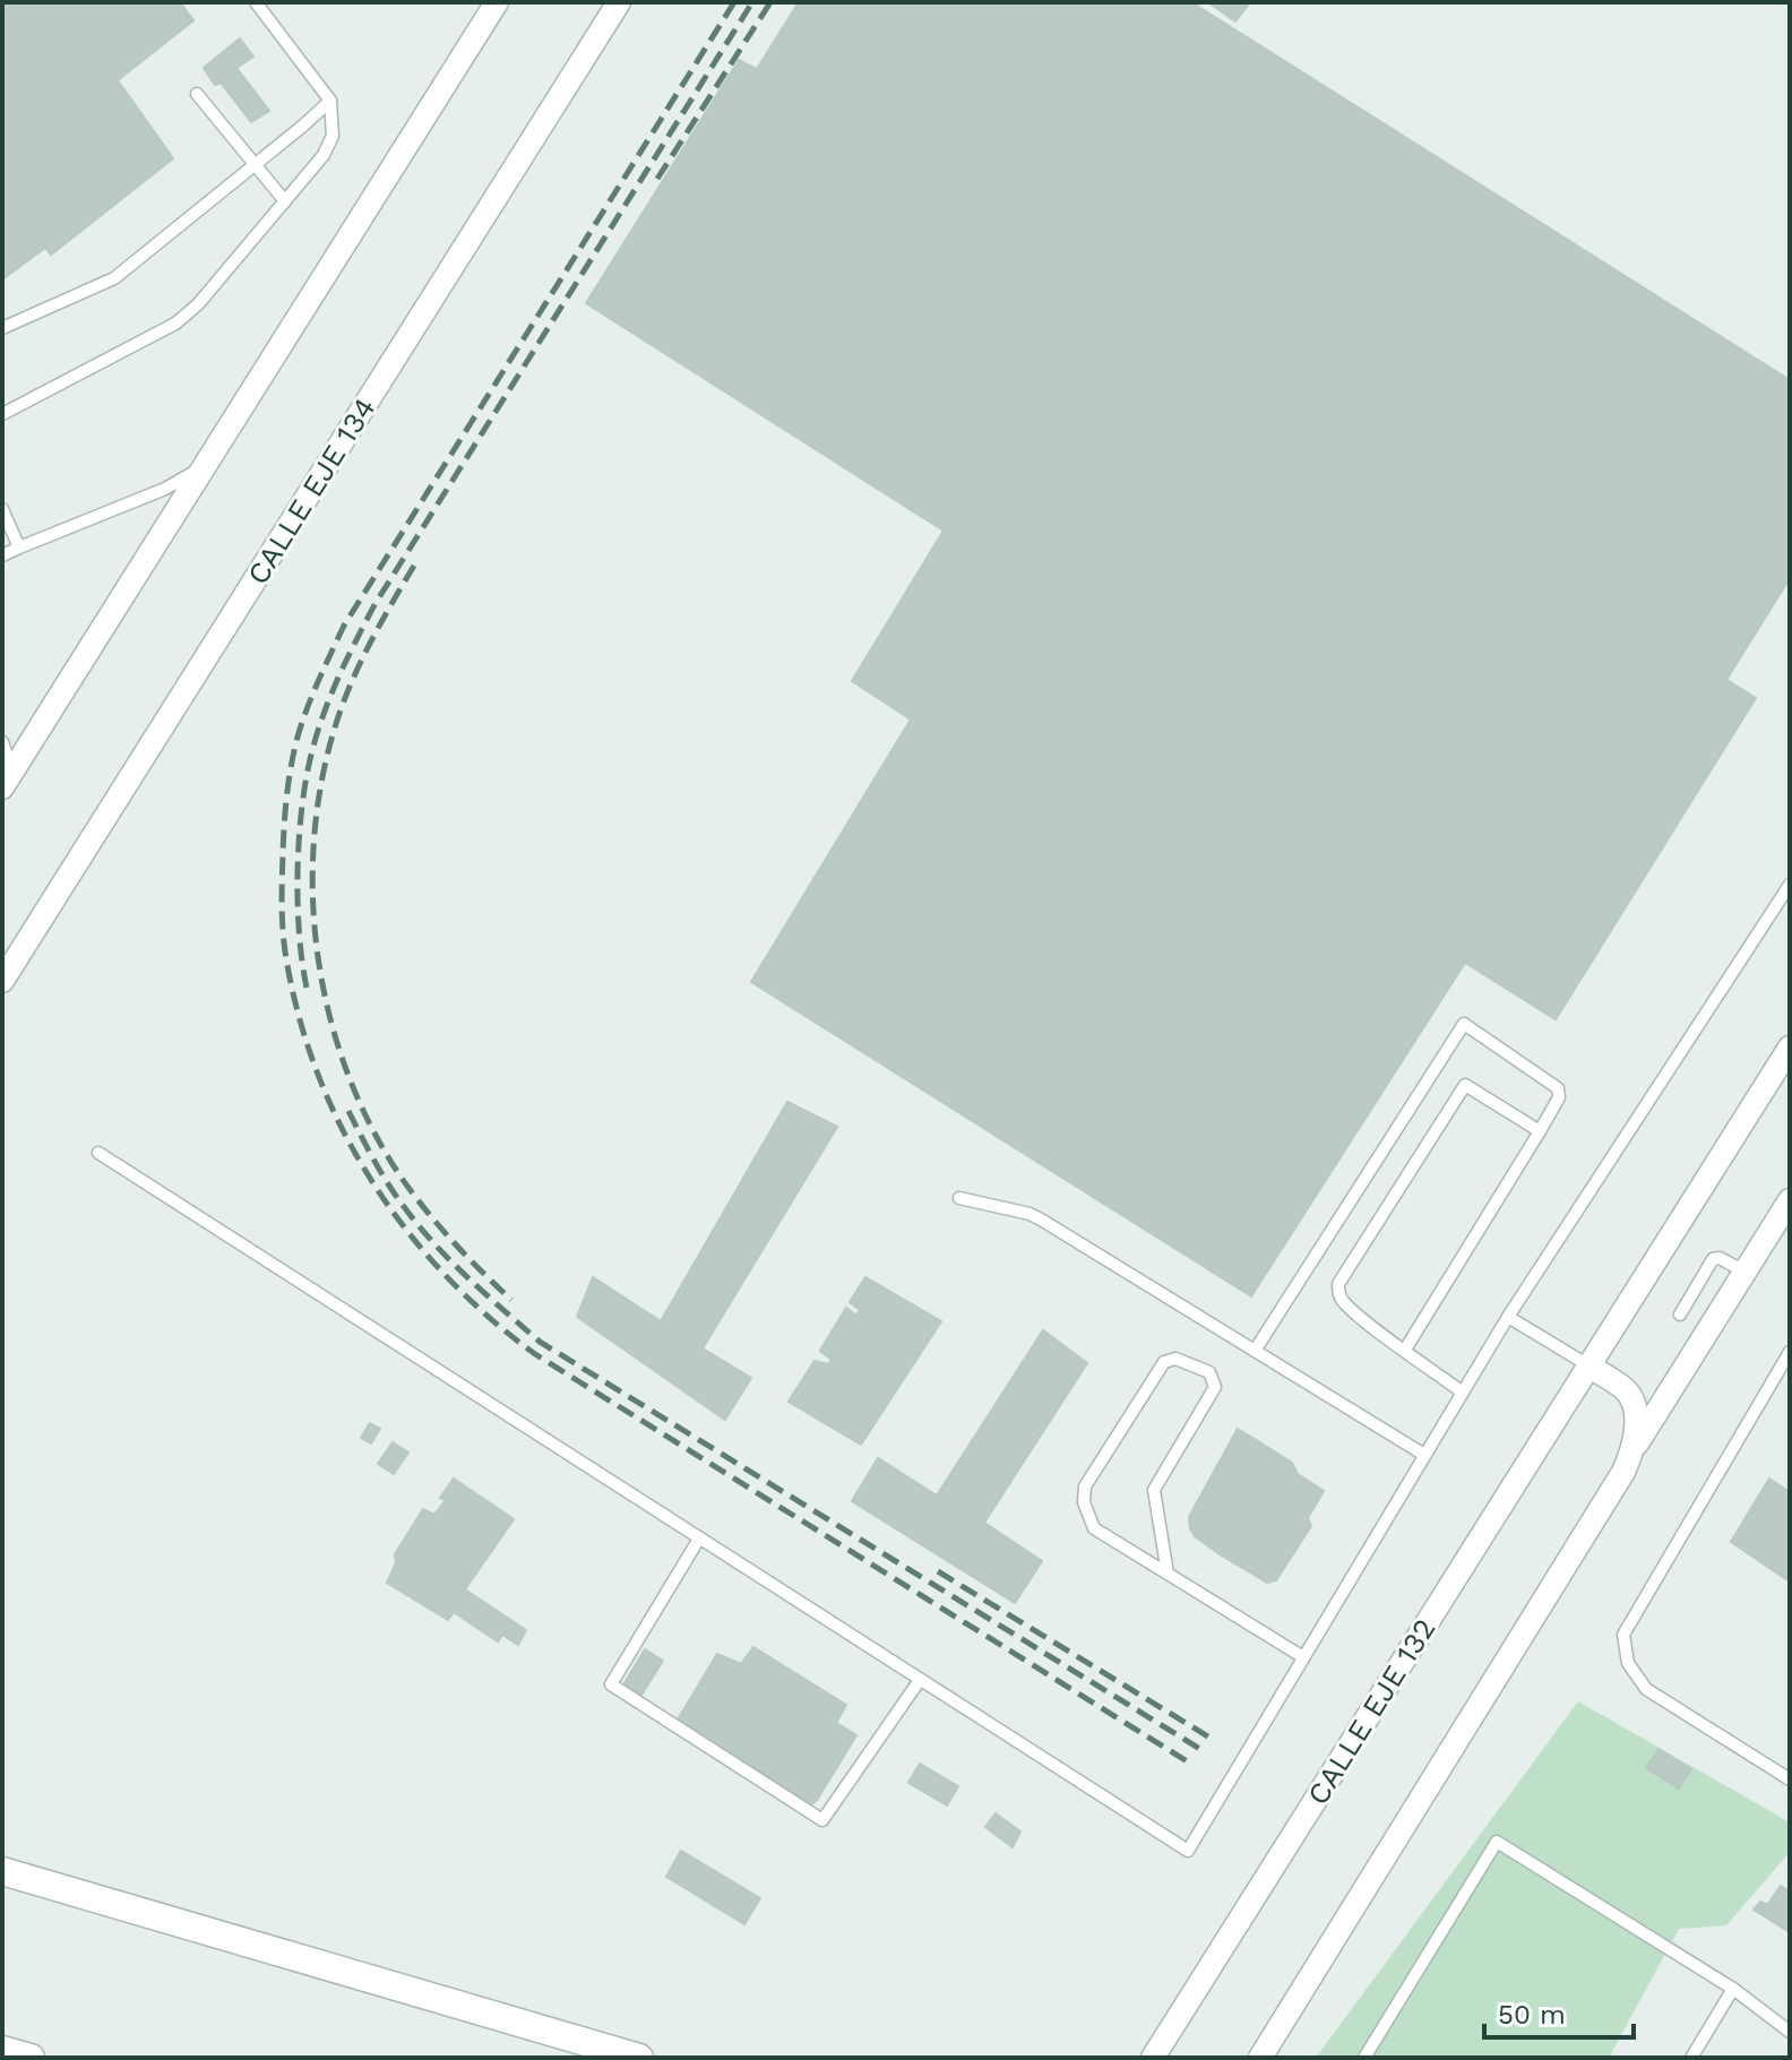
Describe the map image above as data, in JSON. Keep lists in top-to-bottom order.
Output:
{
  "streets": {
    "street": ["CALLE EJE 134", "CALLE EJE 132"]
  },
  "scale_bar": "50 m"
}
